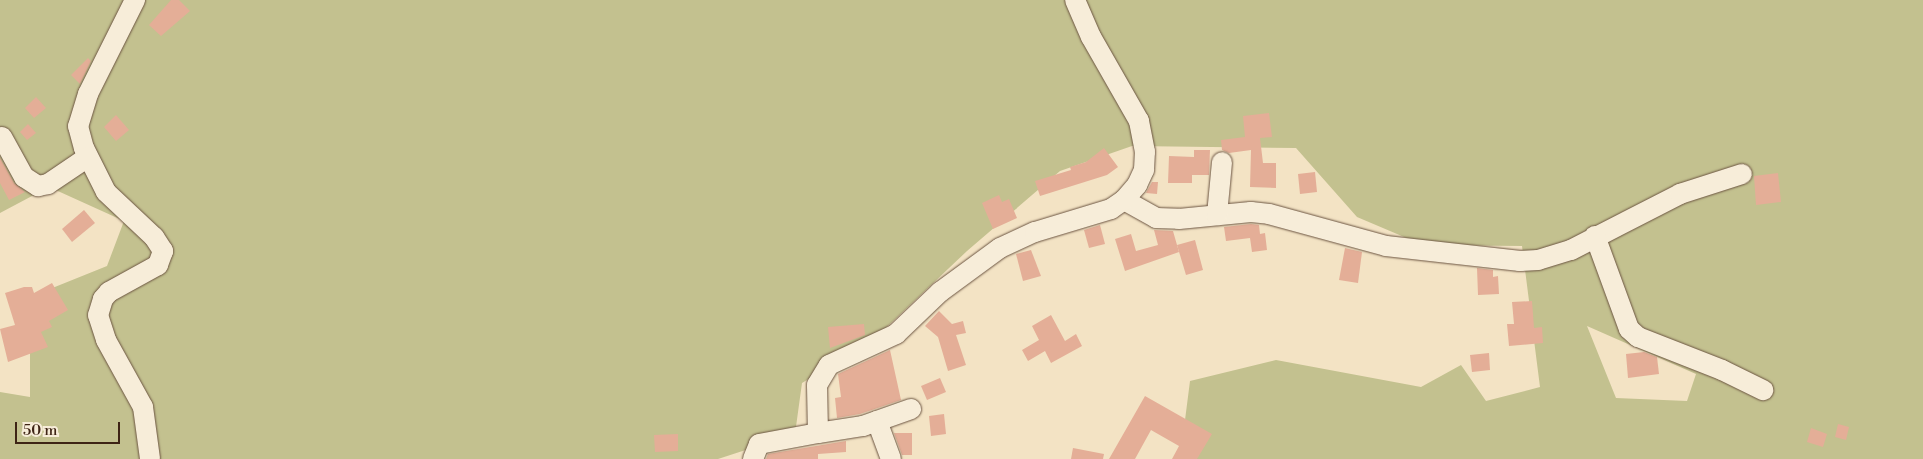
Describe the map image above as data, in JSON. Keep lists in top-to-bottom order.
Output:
{
  "scale_bar": "50 m"
}
